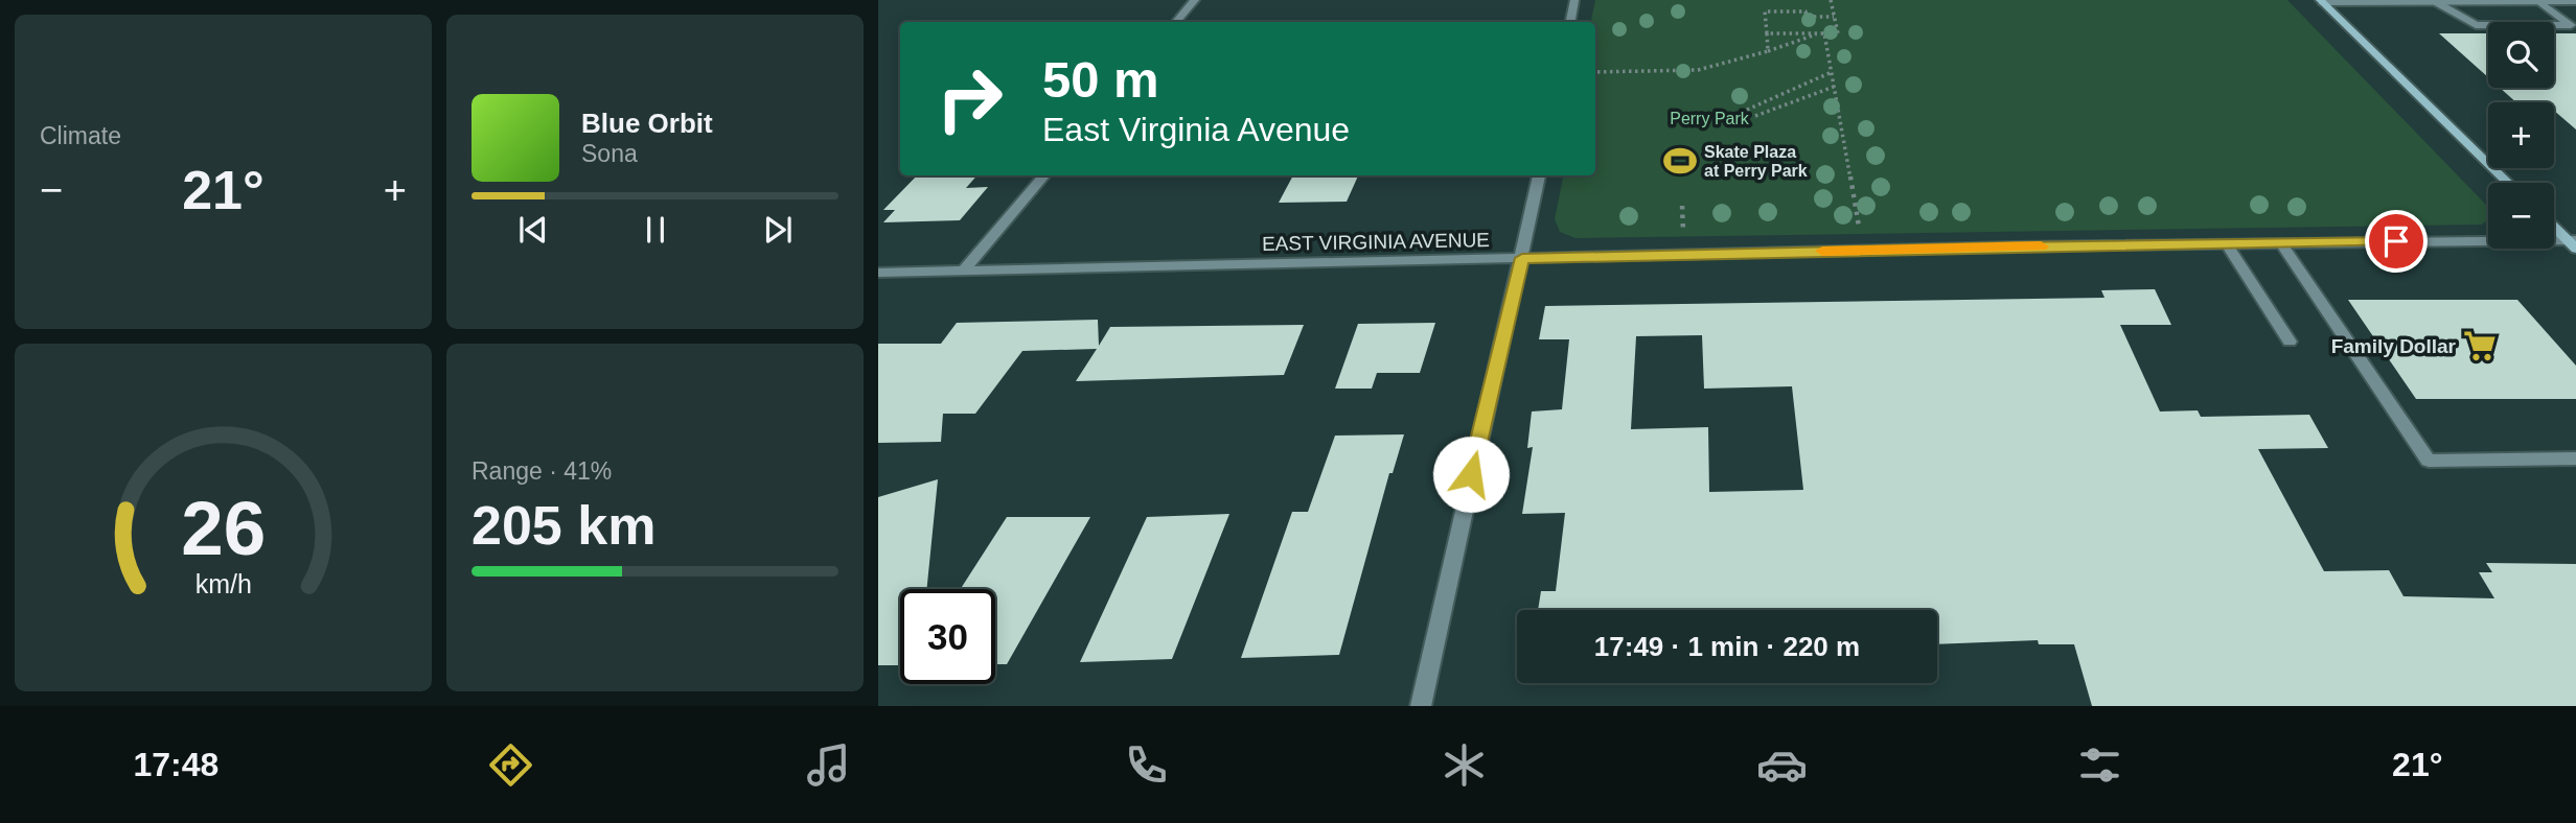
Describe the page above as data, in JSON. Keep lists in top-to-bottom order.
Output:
{
  "streets": {
    "street": ["EAST VIRGINIA AVENUE"]
  },
  "parks": ["Perry Park"],
  "places": {
    "sports": ["Skate Plaza at Perry Park"],
    "supermarket": ["Family Dollar"]
  },
  "page": {
    "tile": [
      "Climate",
      ["Range · 41%", "205 km"]
    ],
    "map_buttons": ["+", "−"],
    "turn": ["50 m", "East Virginia Avenue"],
    "song": ["Blue Orbit", "Sona"],
    "heat": ["−", "21°", "+"],
    "limit": "30",
    "trip": "17:49 · 1 min · 220 m",
    "tabs": ["17:48", "21°"],
    "gauge": ["26", "km/h"]
  }
}
